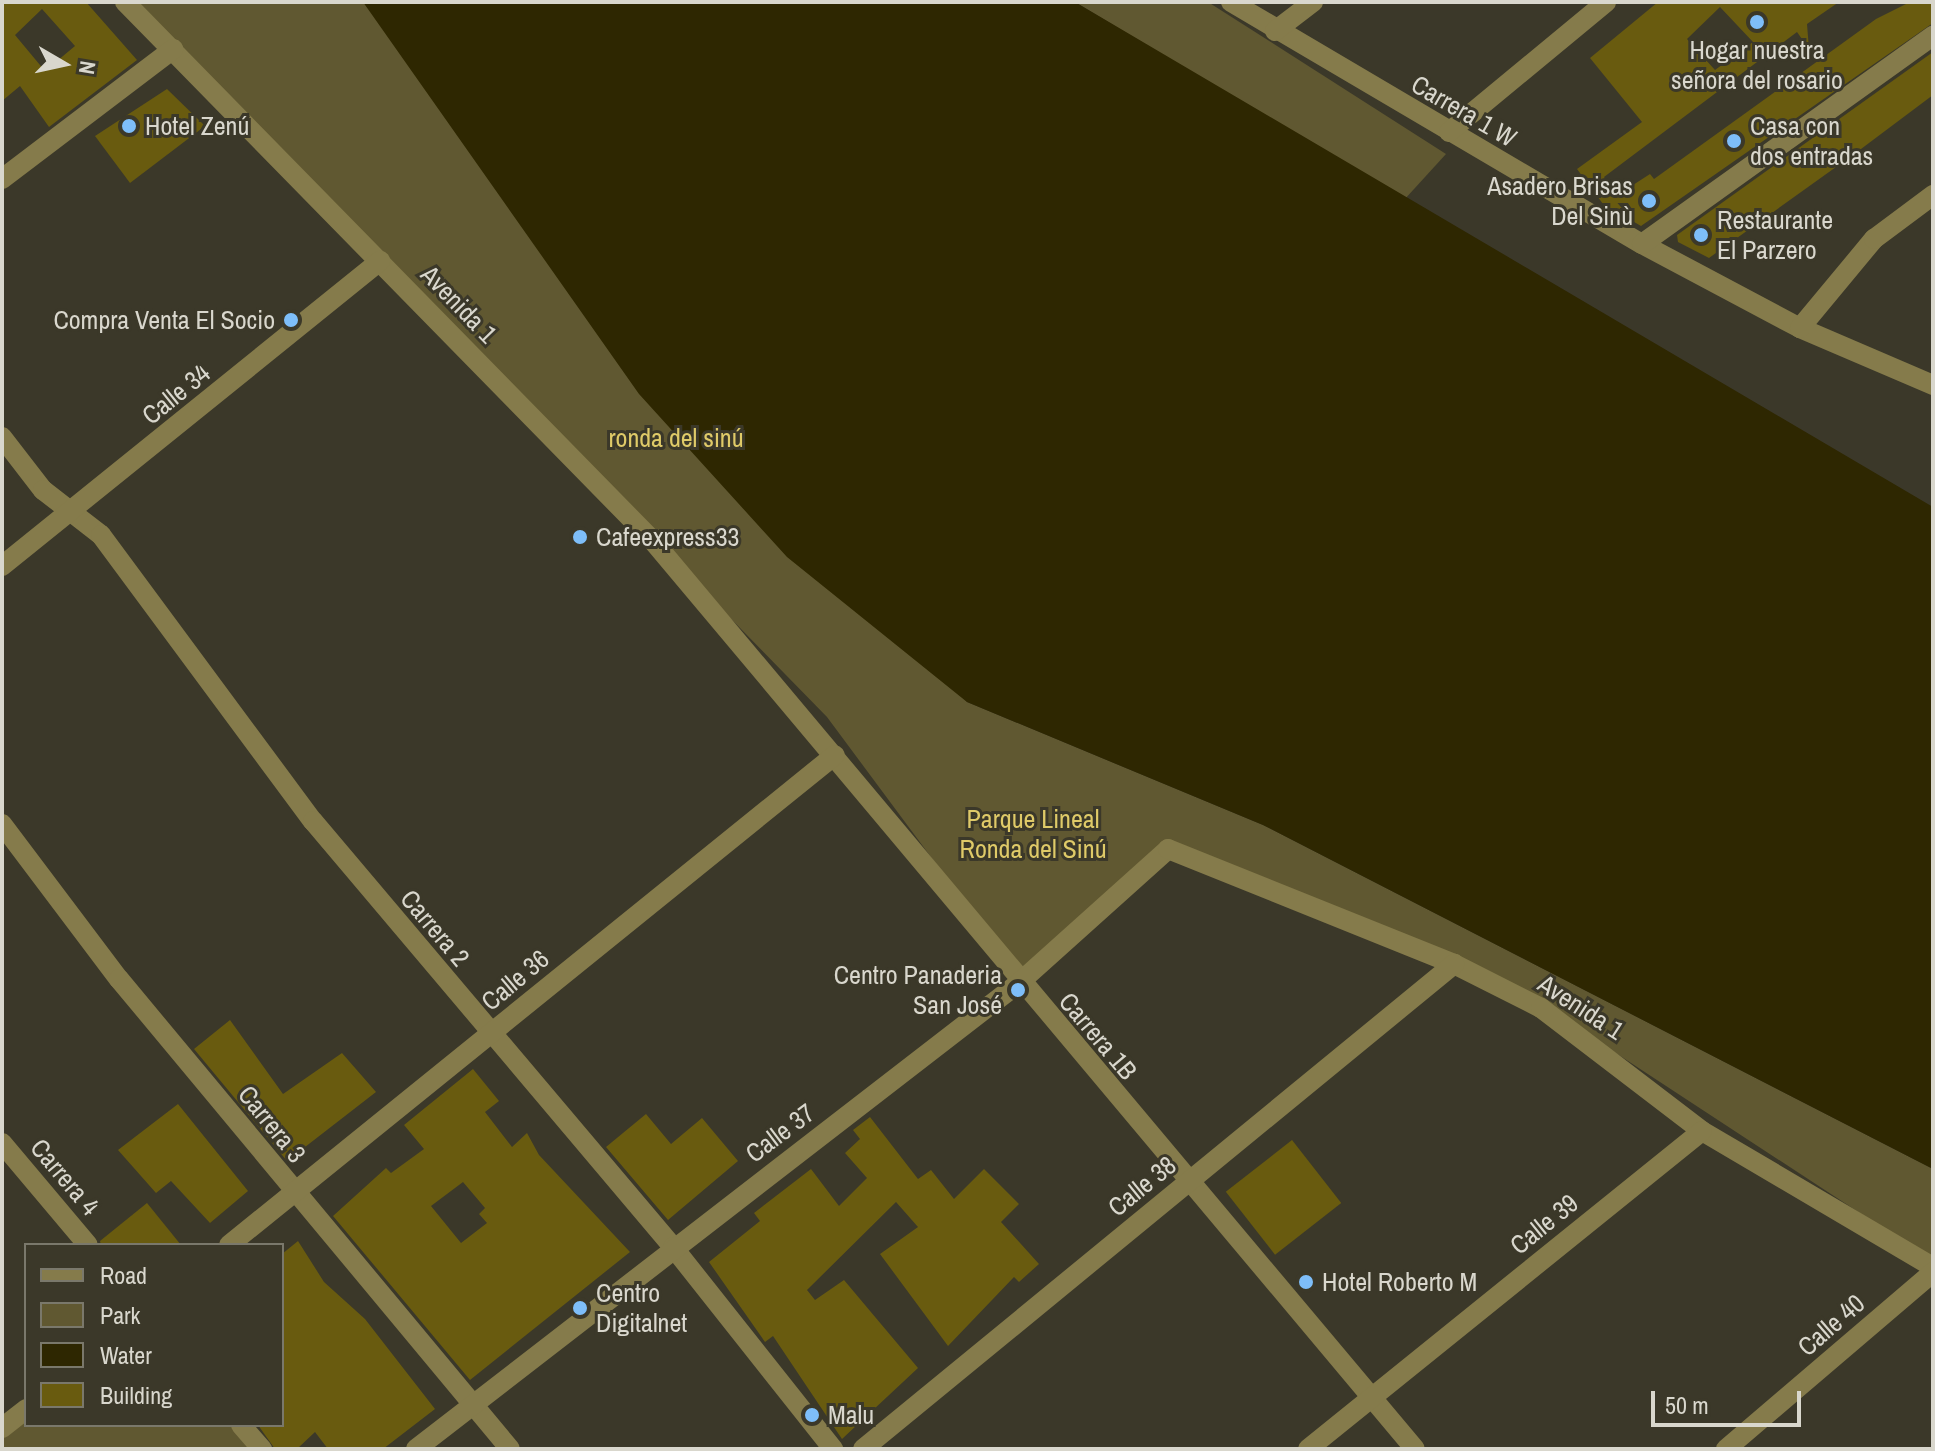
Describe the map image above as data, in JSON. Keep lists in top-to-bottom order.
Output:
{
  "streets": {
    "street": [
      "Carrera 1 W",
      "Avenida 1",
      "Calle 34",
      "Carrera 2",
      "Calle 36",
      "Carrera 1B",
      "Carrera 3",
      "Calle 37",
      "Carrera 4",
      "Calle 38",
      "Calle 39",
      "Calle 40"
    ]
  },
  "crossings": [
    ["Avenida 1", "Calle 34"],
    ["Avenida 1", "Carrera 1B"],
    ["Avenida 1", "Calle 37"],
    ["Avenida 1", "Calle 38"],
    ["Avenida 1", "Calle 39"],
    ["Avenida 1", "Calle 40"],
    ["Calle 34", "Carrera 2"],
    ["Carrera 2", "Calle 36"],
    ["Carrera 2", "Calle 37"],
    ["Calle 36", "Carrera 1B"],
    ["Calle 36", "Carrera 3"],
    ["Carrera 1B", "Calle 37"],
    ["Carrera 1B", "Calle 38"],
    ["Carrera 1B", "Calle 39"],
    ["Carrera 3", "Calle 37"]
  ],
  "parks": ["ronda del sinú", "Parque Lineal Ronda del Sinú"],
  "places": [
    "Hogar nuestra señora del rosario",
    "Hotel Zenú",
    "Casa con dos entradas",
    "Asadero Brisas Del Sinù",
    "Restaurante El Parzero",
    "Compra Venta El Socio",
    "Cafeexpress33",
    "Centro Panaderia San José",
    "Hotel Roberto M",
    "Centro Digitalnet",
    "Malu"
  ],
  "legend": [
    "Road",
    "Park",
    "Water",
    "Building"
  ],
  "scale_bar": "50 m",
  "north": "right"
}
